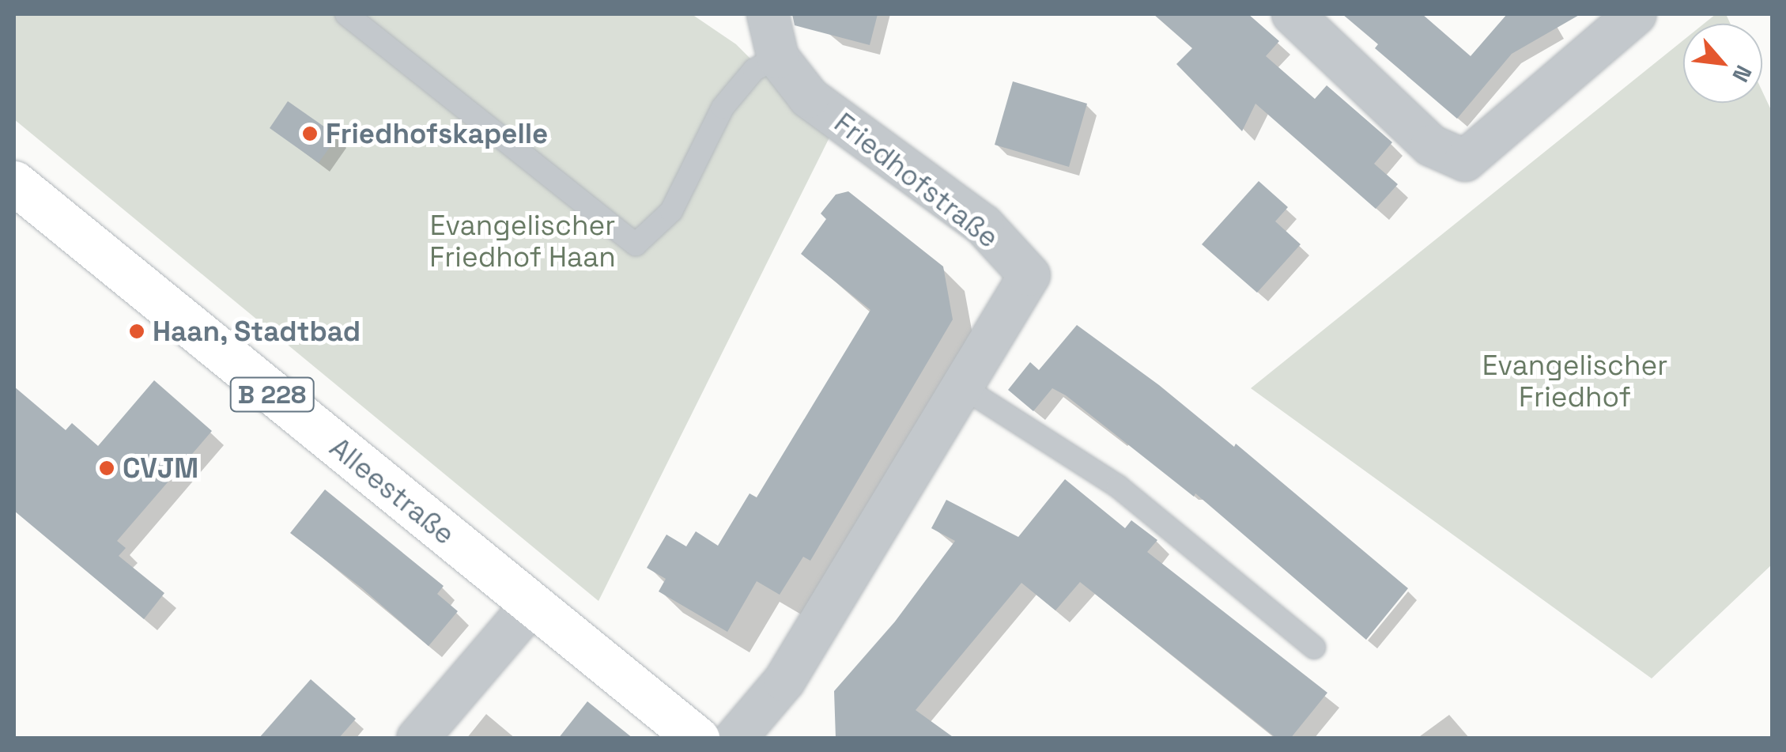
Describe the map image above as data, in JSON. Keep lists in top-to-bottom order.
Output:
{
  "streets": {
    "main road": ["B 228", "Alleestraße"],
    "street": ["Friedhofstraße"]
  },
  "parks": ["Evangelischer Friedhof Haan", "Evangelischer Friedhof"],
  "places": ["Friedhofskapelle", "Haan, Stadtbad", "CVJM"],
  "north": "bottom right"
}
